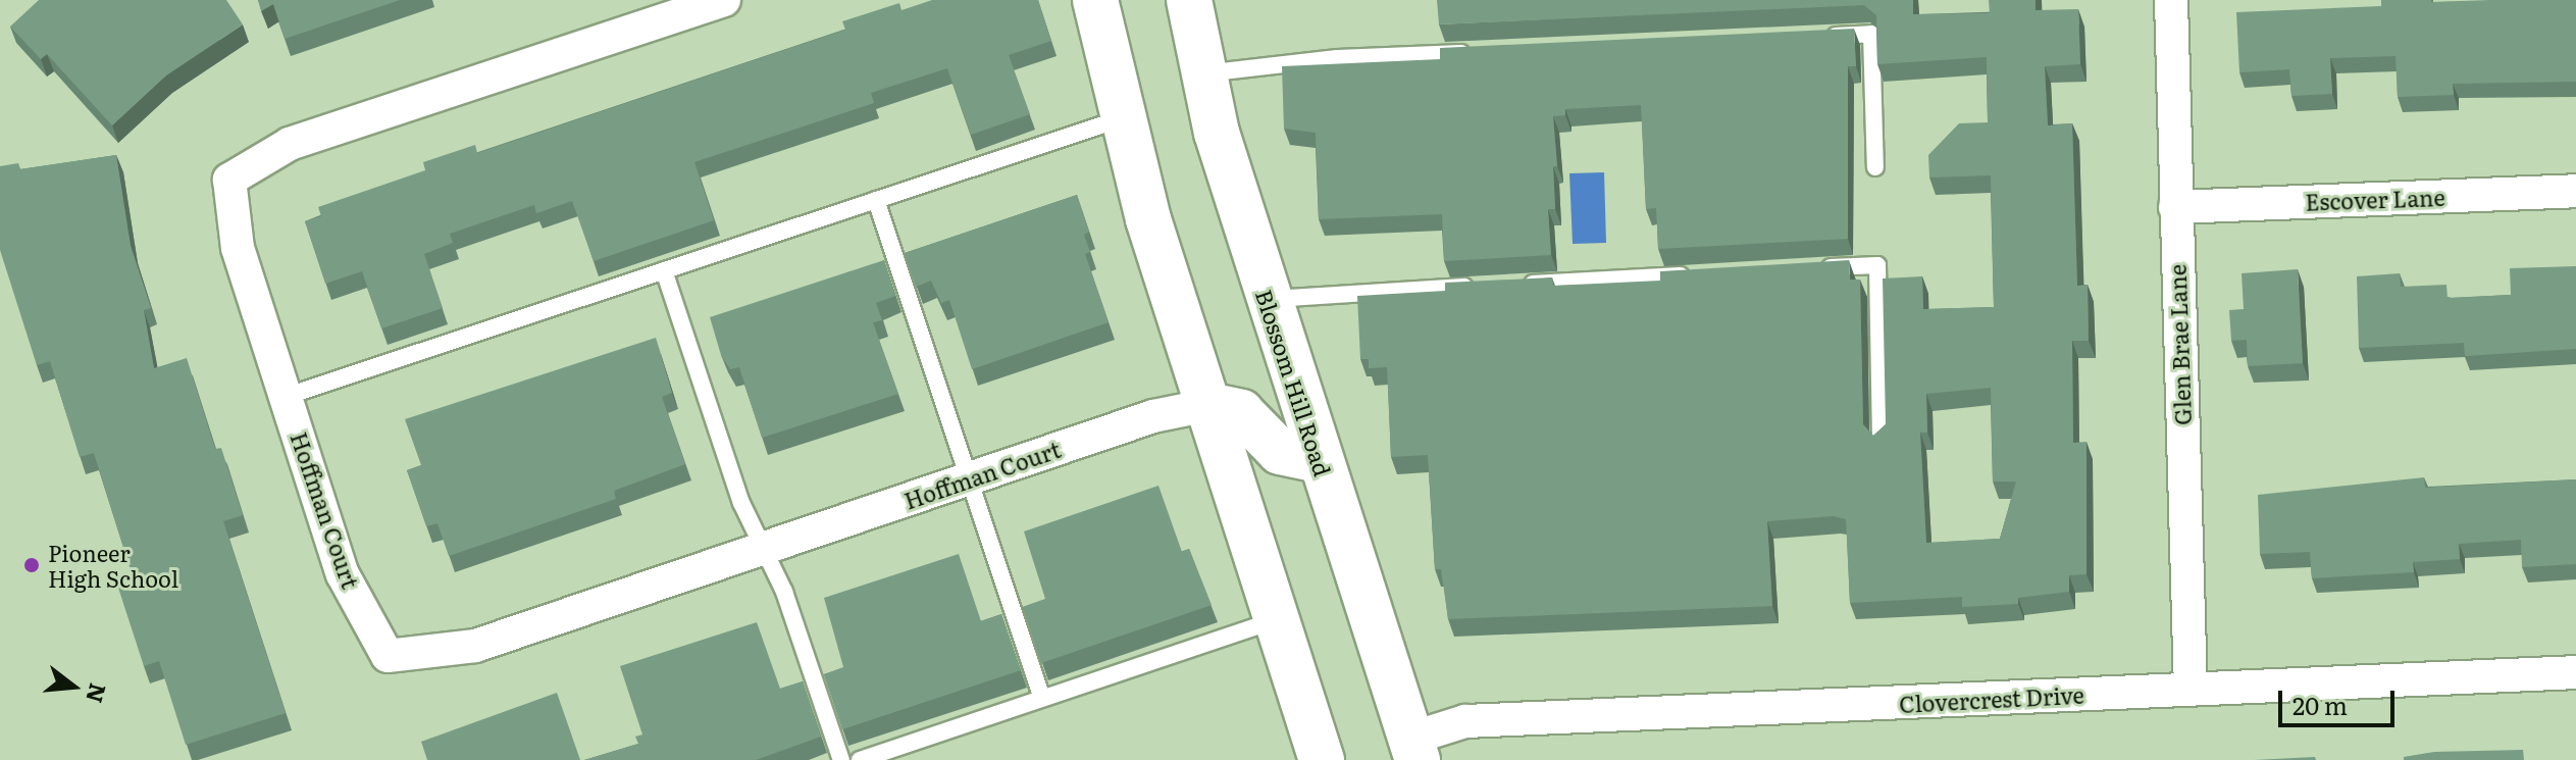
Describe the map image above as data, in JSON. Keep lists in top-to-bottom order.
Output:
{
  "streets": {
    "main road": ["Blossom Hill Road"],
    "street": [
      "Escover Lane",
      "Glen Brae Lane",
      "Hoffman Court",
      "Clovercrest Drive"
    ]
  },
  "crossings": [
    ["Escover Lane", "Glen Brae Lane"],
    ["Glen Brae Lane", "Clovercrest Drive"],
    ["Blossom Hill Road", "Clovercrest Drive"]
  ],
  "places": ["Pioneer High School"],
  "scale_bar": "20 m",
  "north": "right"
}
